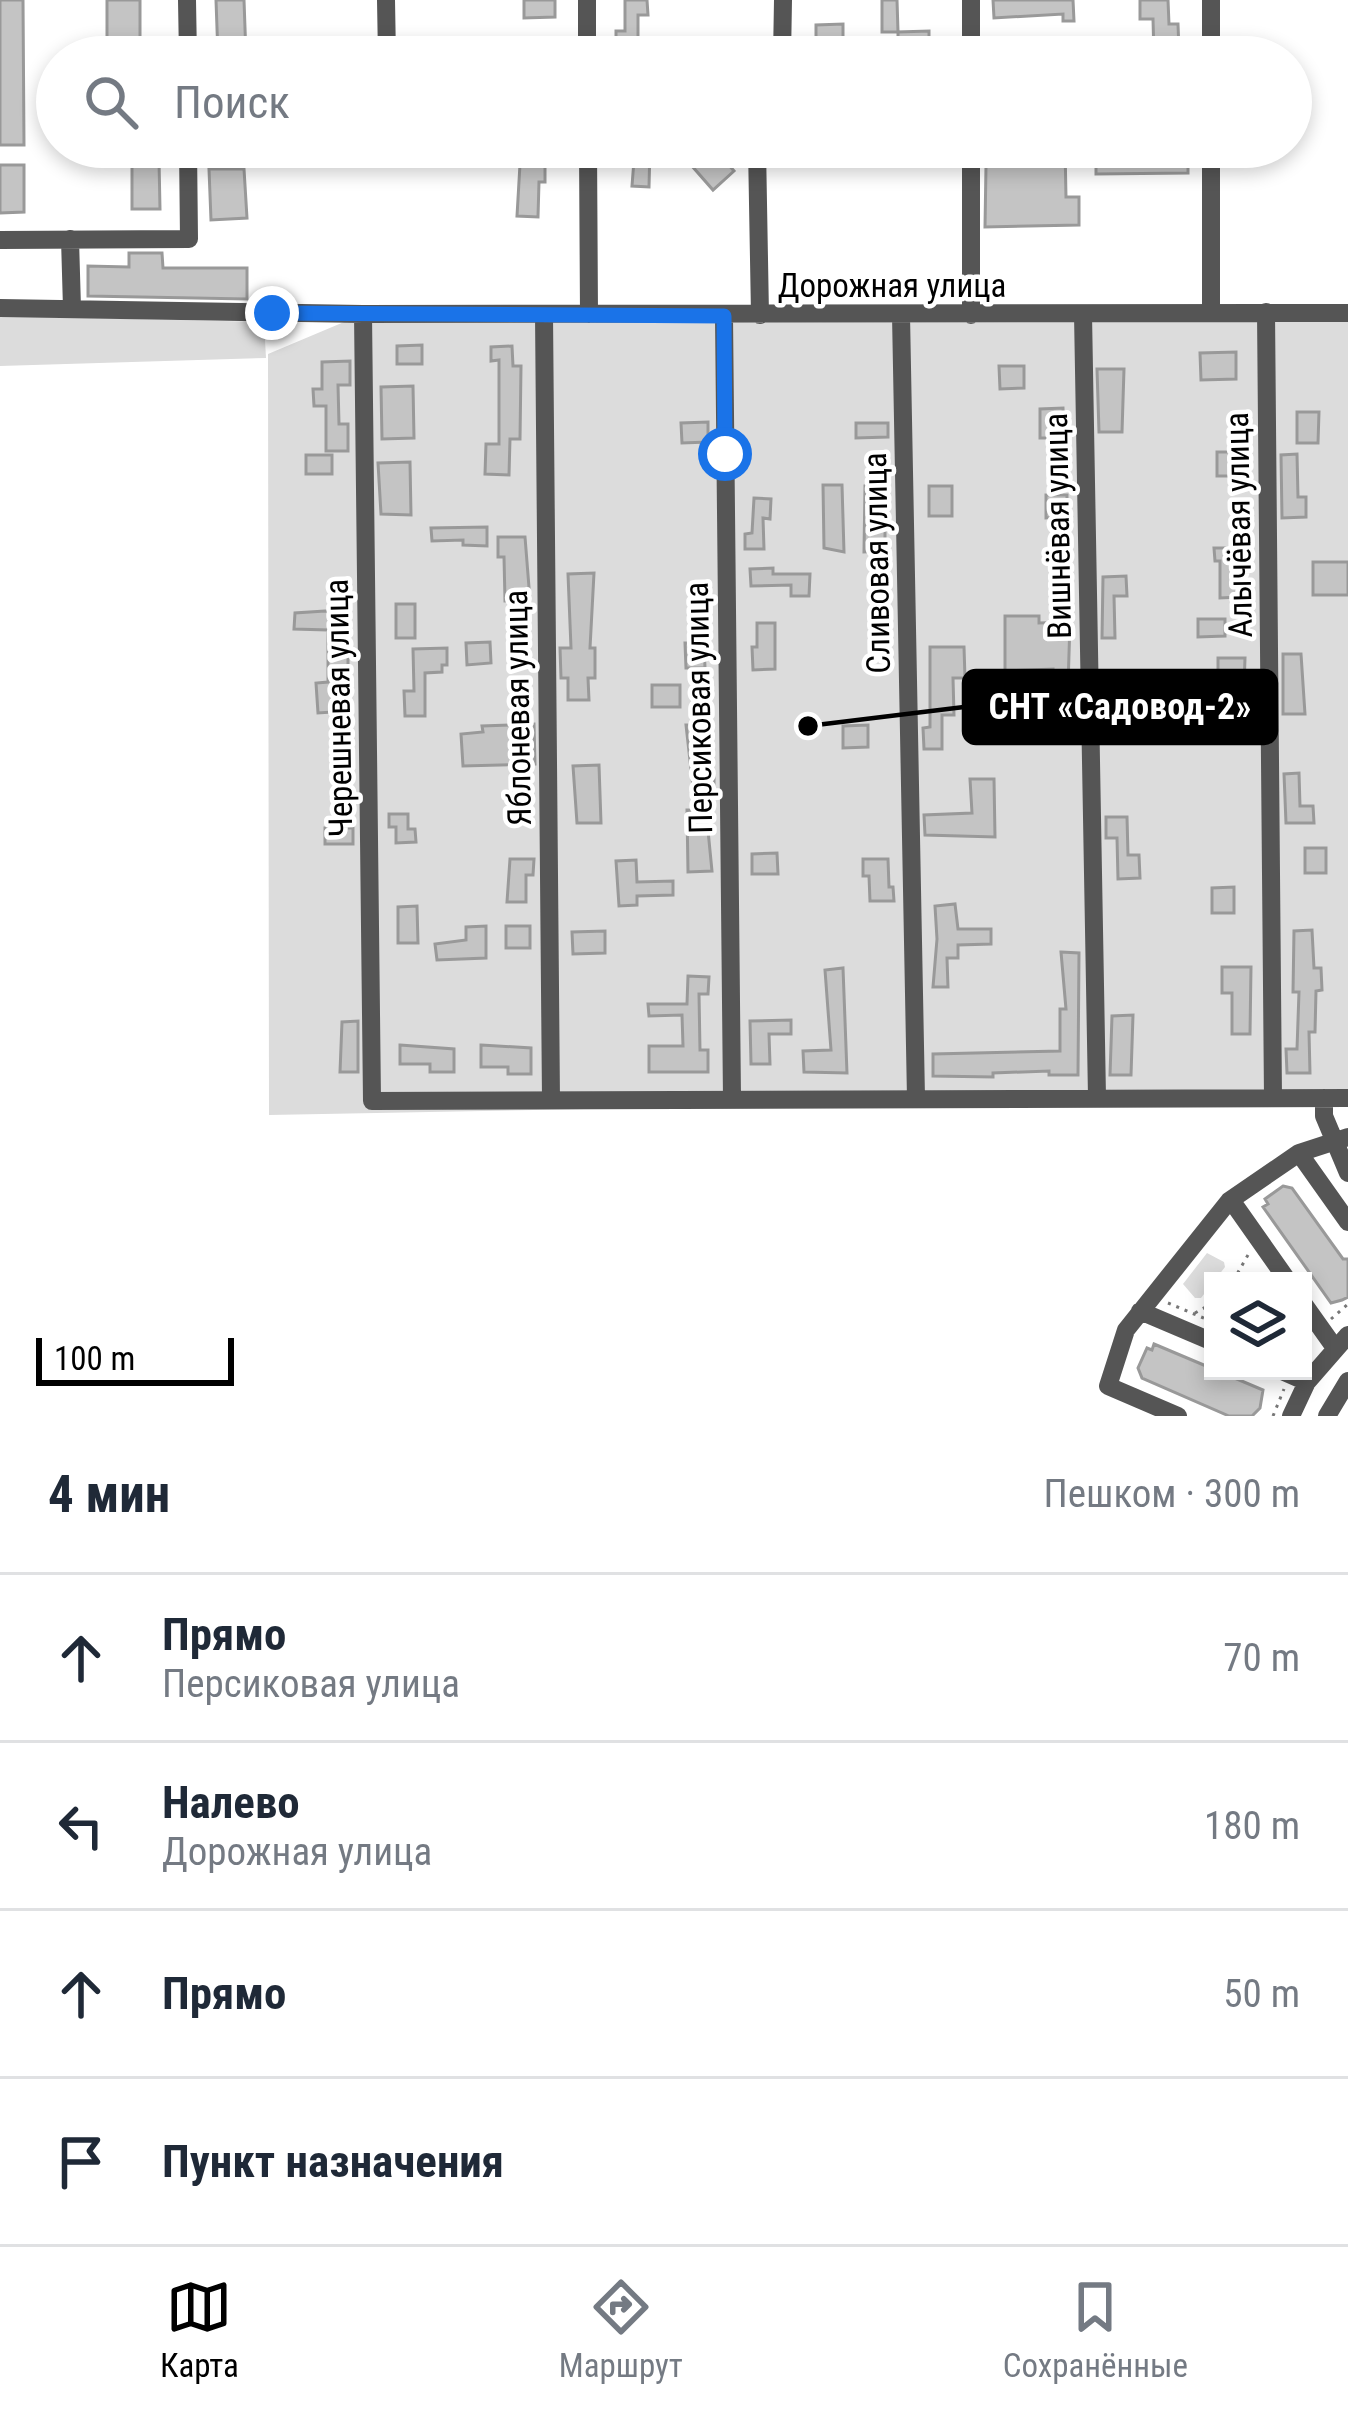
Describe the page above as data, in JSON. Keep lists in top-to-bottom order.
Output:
{
  "streets": {
    "street": [
      "Дорожная улица",
      "Алычёвая улица",
      "Вишнёвая улица",
      "Сливовая улица",
      "Черешневая улица",
      "Яблоневая улица",
      "Персиковая улица"
    ]
  },
  "crossings": [
    ["Дорожная улица", "Алычёвая улица"],
    ["Дорожная улица", "Вишнёвая улица"],
    ["Дорожная улица", "Сливовая улица"],
    ["Дорожная улица", "Черешневая улица"],
    ["Дорожная улица", "Яблоневая улица"],
    ["Дорожная улица", "Персиковая улица"],
    ["Черешневая улица", "Яблоневая улица"]
  ],
  "places": ["СНТ «Садовод-2»"],
  "scale_bar": "100 m",
  "page": {
    "search": "Поиск",
    "scale": "100 m",
    "heading": ["4 мин", "Пешком · 300 m"],
    "list": [
      ["Прямо", "Персиковая улица", "70 m"],
      ["Налево", "Дорожная улица", "180 m"],
      ["Прямо", "50 m"],
      "Пункт назначения"
    ],
    "nav": ["Карта", "Маршрут", "Сохранённые"]
  }
}
